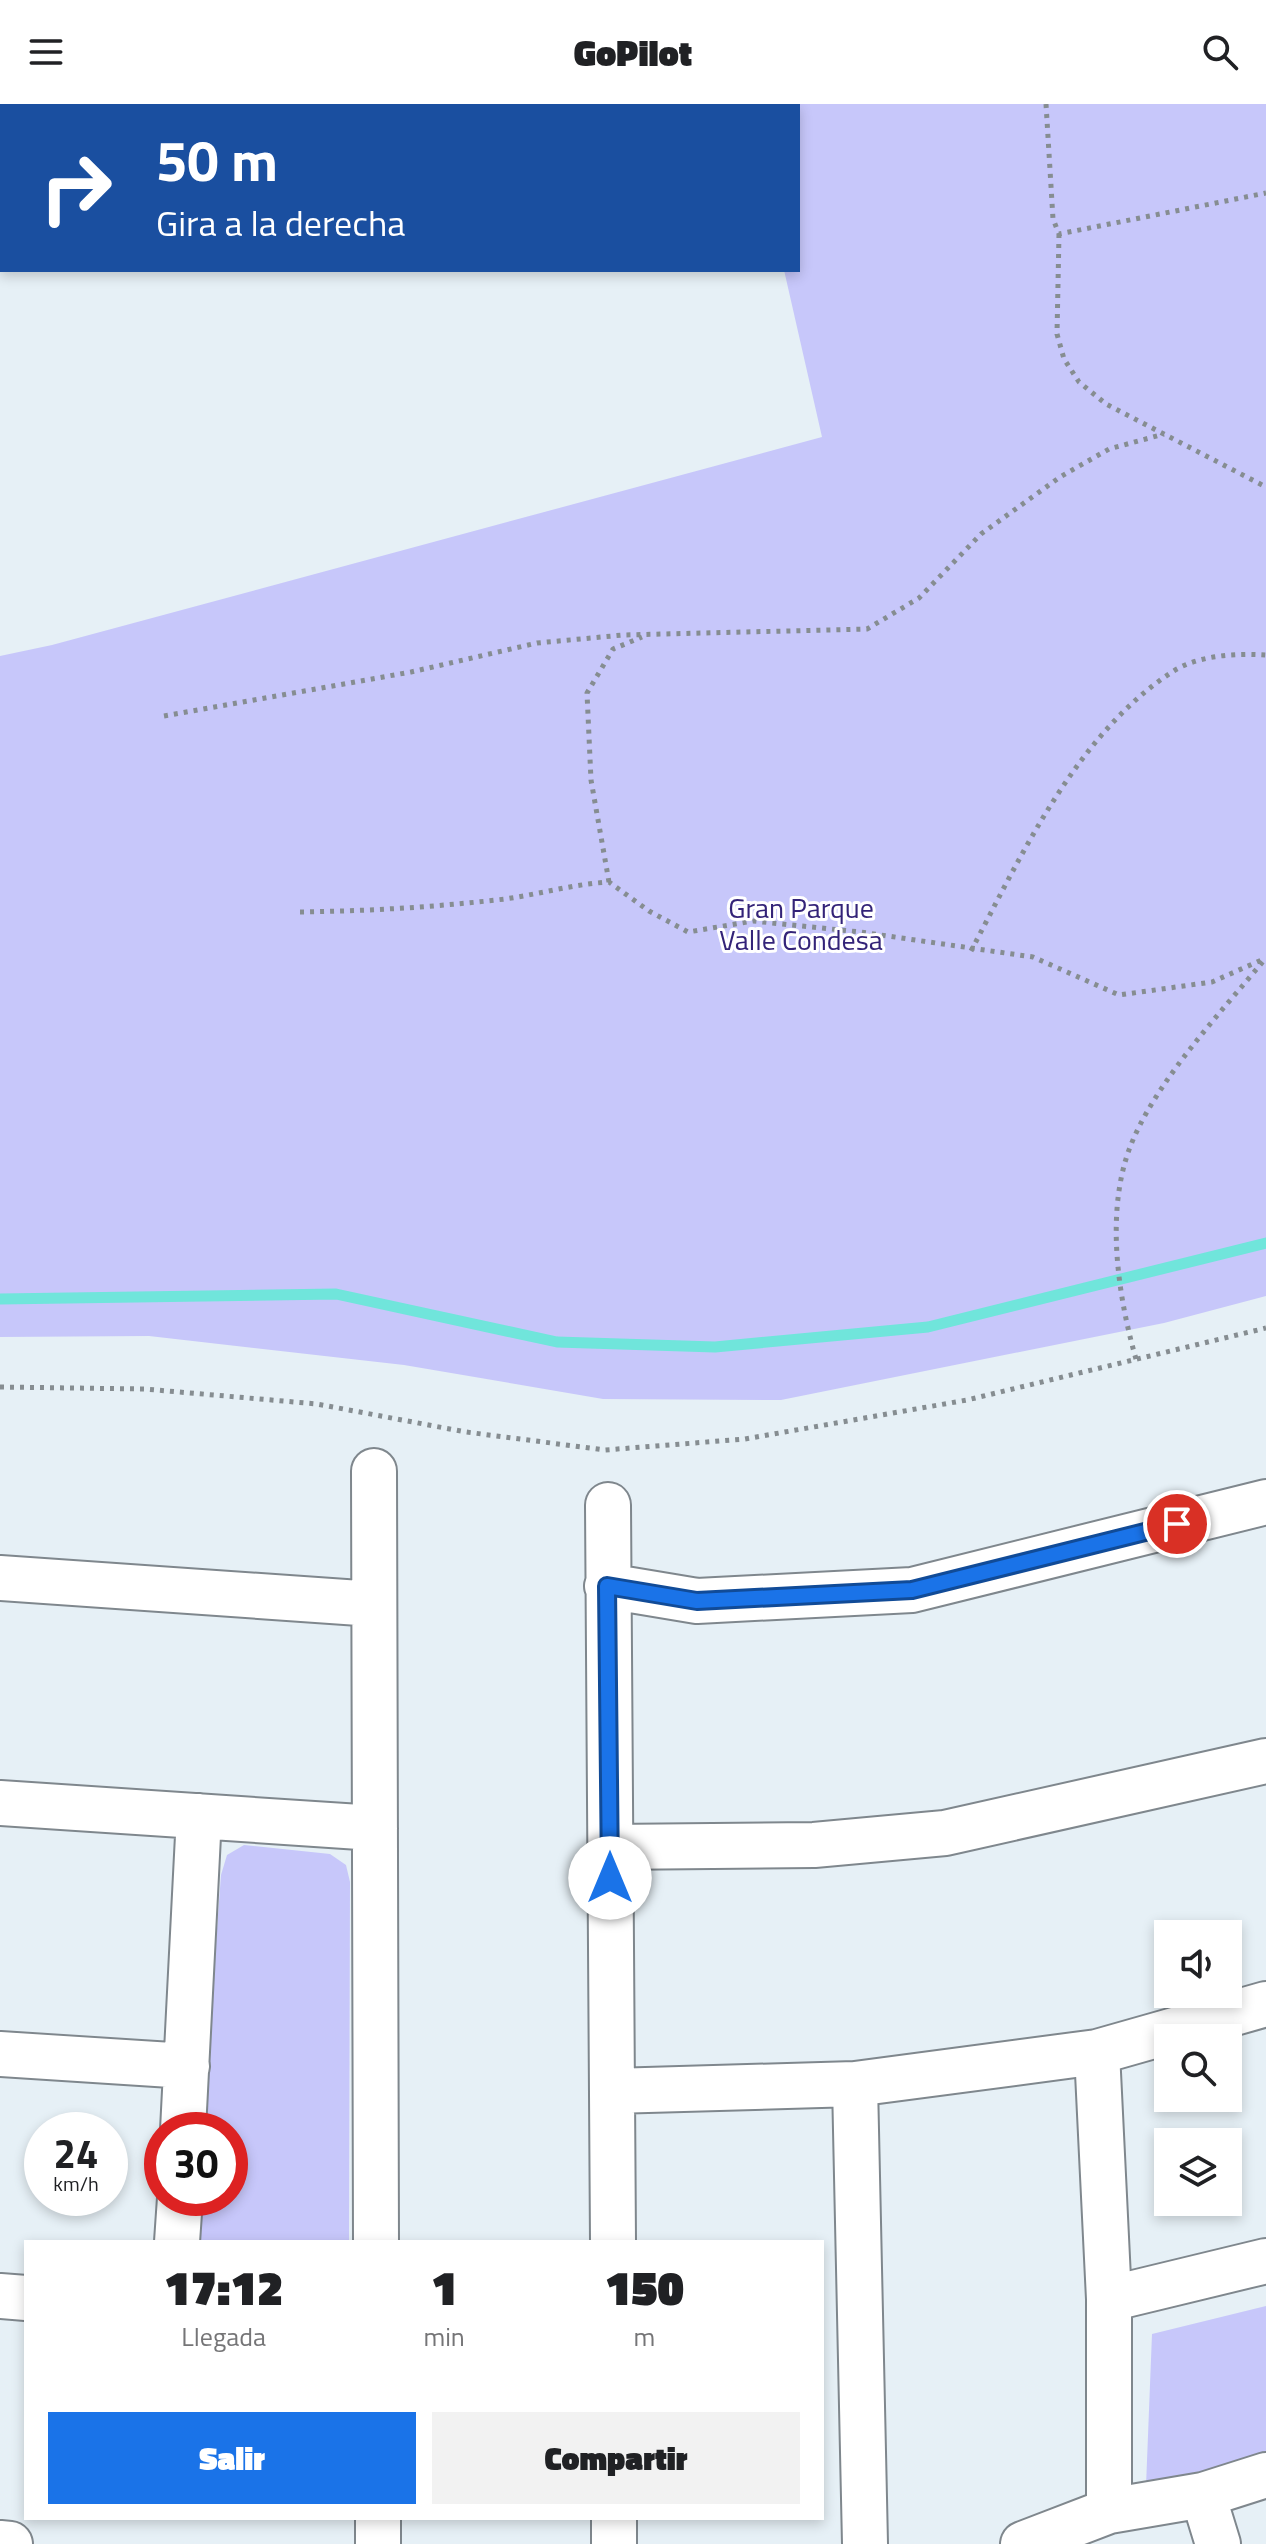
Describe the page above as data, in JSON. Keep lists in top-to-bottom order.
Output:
{
  "parks": ["Gran Parque Valle Condesa"],
  "page": {
    "header": "GoPilot",
    "turn": ["50 m", "Gira a la derecha"],
    "speed": "24 km/h",
    "limit": "30",
    "eta": [
      "17:12",
      "Llegada",
      "1",
      "min",
      "150",
      "m"
    ],
    "buttons": ["Salir", "Compartir"]
  }
}
